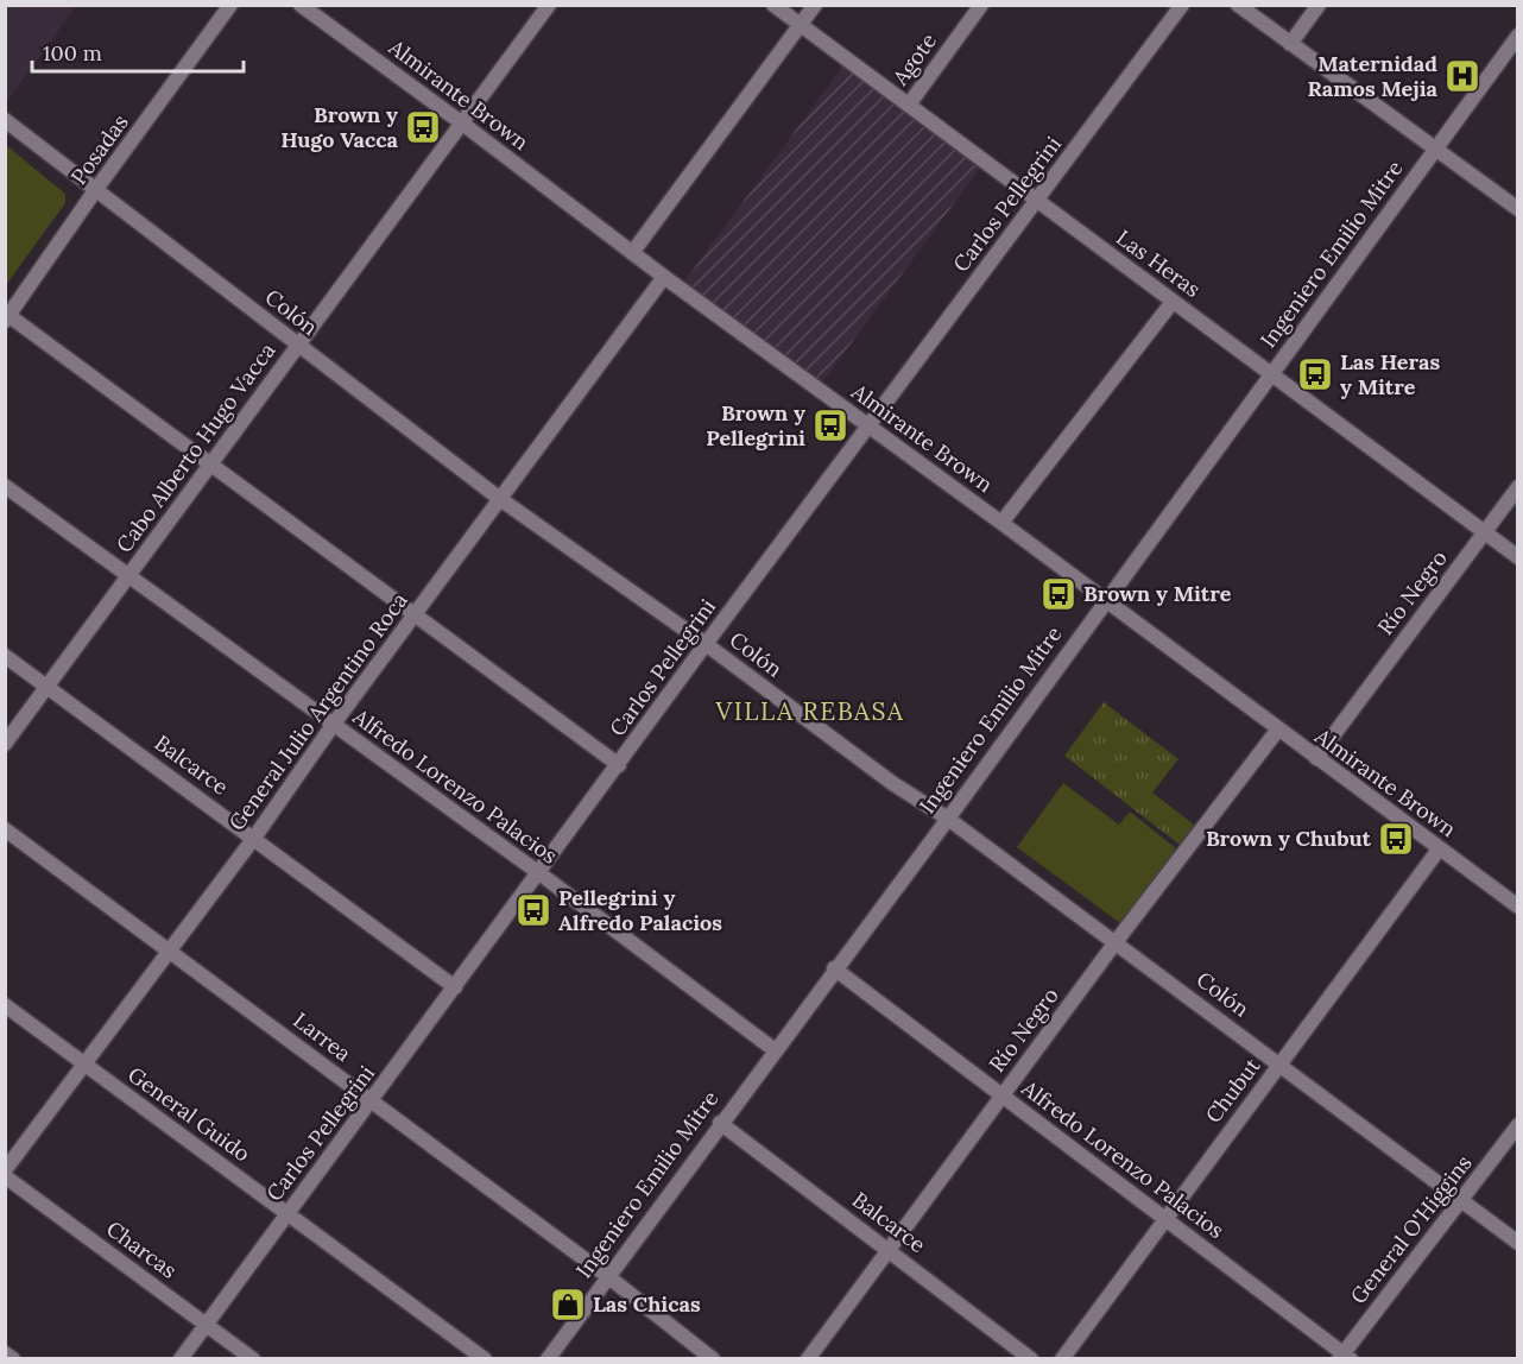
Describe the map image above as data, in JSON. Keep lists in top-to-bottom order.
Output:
{
  "streets": {
    "street": [
      "Agote",
      "Almirante Brown",
      "Posadas",
      "Carlos Pellegrini",
      "Ingeniero Emilio Mitre",
      "Las Heras",
      "Colón",
      "Cabo Alberto Hugo Vacca",
      "Río Negro",
      "General Julio Argentino Roca",
      "Balcarce",
      "Alfredo Lorenzo Palacios",
      "Larrea",
      "Chubut",
      "General Guido",
      "General O'Higgins",
      "Charcas"
    ]
  },
  "crossings": [
    ["Agote", "Las Heras"],
    ["Almirante Brown", "Carlos Pellegrini"],
    ["Almirante Brown", "Ingeniero Emilio Mitre"],
    ["Almirante Brown", "Cabo Alberto Hugo Vacca"],
    ["Almirante Brown", "Río Negro"],
    ["Almirante Brown", "General Julio Argentino Roca"],
    ["Almirante Brown", "Chubut"],
    ["Posadas", "Colón"],
    ["Carlos Pellegrini", "Las Heras"],
    ["Carlos Pellegrini", "Colón"],
    ["Carlos Pellegrini", "Balcarce"],
    ["Carlos Pellegrini", "Alfredo Lorenzo Palacios"],
    ["Carlos Pellegrini", "Larrea"],
    ["Carlos Pellegrini", "General Guido"],
    ["Carlos Pellegrini", "Charcas"],
    ["Ingeniero Emilio Mitre", "Las Heras"],
    ["Ingeniero Emilio Mitre", "Colón"],
    ["Ingeniero Emilio Mitre", "Balcarce"],
    ["Ingeniero Emilio Mitre", "Alfredo Lorenzo Palacios"],
    ["Ingeniero Emilio Mitre", "Larrea"],
    ["Las Heras", "Río Negro"],
    ["Colón", "Cabo Alberto Hugo Vacca"],
    ["Colón", "Río Negro"],
    ["Colón", "General Julio Argentino Roca"],
    ["Colón", "Chubut"],
    ["Colón", "General O'Higgins"],
    ["Cabo Alberto Hugo Vacca", "Balcarce"],
    ["Cabo Alberto Hugo Vacca", "Alfredo Lorenzo Palacios"],
    ["Río Negro", "Balcarce"],
    ["Río Negro", "Alfredo Lorenzo Palacios"],
    ["General Julio Argentino Roca", "Balcarce"],
    ["General Julio Argentino Roca", "Alfredo Lorenzo Palacios"],
    ["General Julio Argentino Roca", "Larrea"],
    ["General Julio Argentino Roca", "General Guido"],
    ["Alfredo Lorenzo Palacios", "Chubut"],
    ["Alfredo Lorenzo Palacios", "General O'Higgins"]
  ],
  "districts": ["VILLA REBASA"],
  "places": {
    "hospital": ["Maternidad Ramos Mejia"],
    "bus stop": [
      "Brown y Hugo Vacca",
      "Las Heras y Mitre",
      "Brown y Pellegrini",
      "Brown y Mitre",
      "Brown y Chubut",
      "Pellegrini y Alfredo Palacios"
    ],
    "shop": ["Las Chicas"]
  },
  "scale_bar": "100 m"
}
